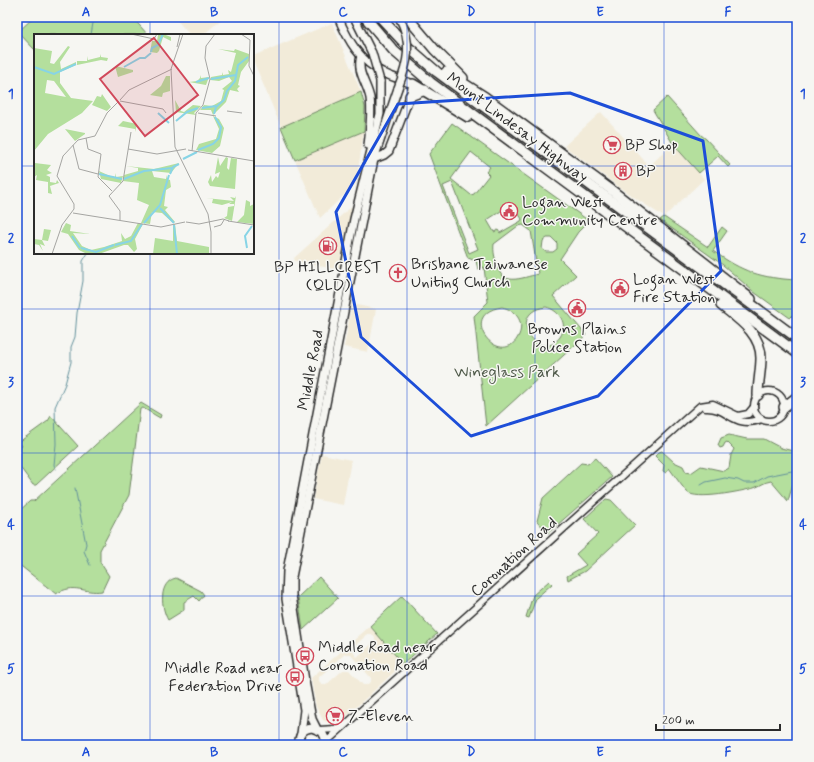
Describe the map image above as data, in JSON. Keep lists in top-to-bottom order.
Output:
{
  "streets": {
    "highway": ["Mount Lindesay Highway"],
    "main road": ["Middle Road"],
    "street": ["Coronation Road"]
  },
  "crossings": [
    ["Middle Road", "Coronation Road"]
  ],
  "parks": ["Wineglass Park"],
  "places": {
    "supermarket": ["BP Shop", "7-Eleven"],
    "building": ["BP"],
    "public building": ["Logan West Community Centre", "Logan West Fire Station", "Browns Plains Police Station"],
    "fuel station": ["BP HILLCREST (QLD)"],
    "church": ["Brisbane Taiwanese Uniting Church"],
    "bus stop": ["Middle Road near Coronation Road", "Middle Road near Federation Drive"]
  },
  "scale_bar": "200 m",
  "grid": {
    "columns": [
      "A",
      "B",
      "C",
      "D",
      "E",
      "F"
    ],
    "rows": [
      "1",
      "2",
      "3",
      "4",
      "5"
    ]
  }
}
